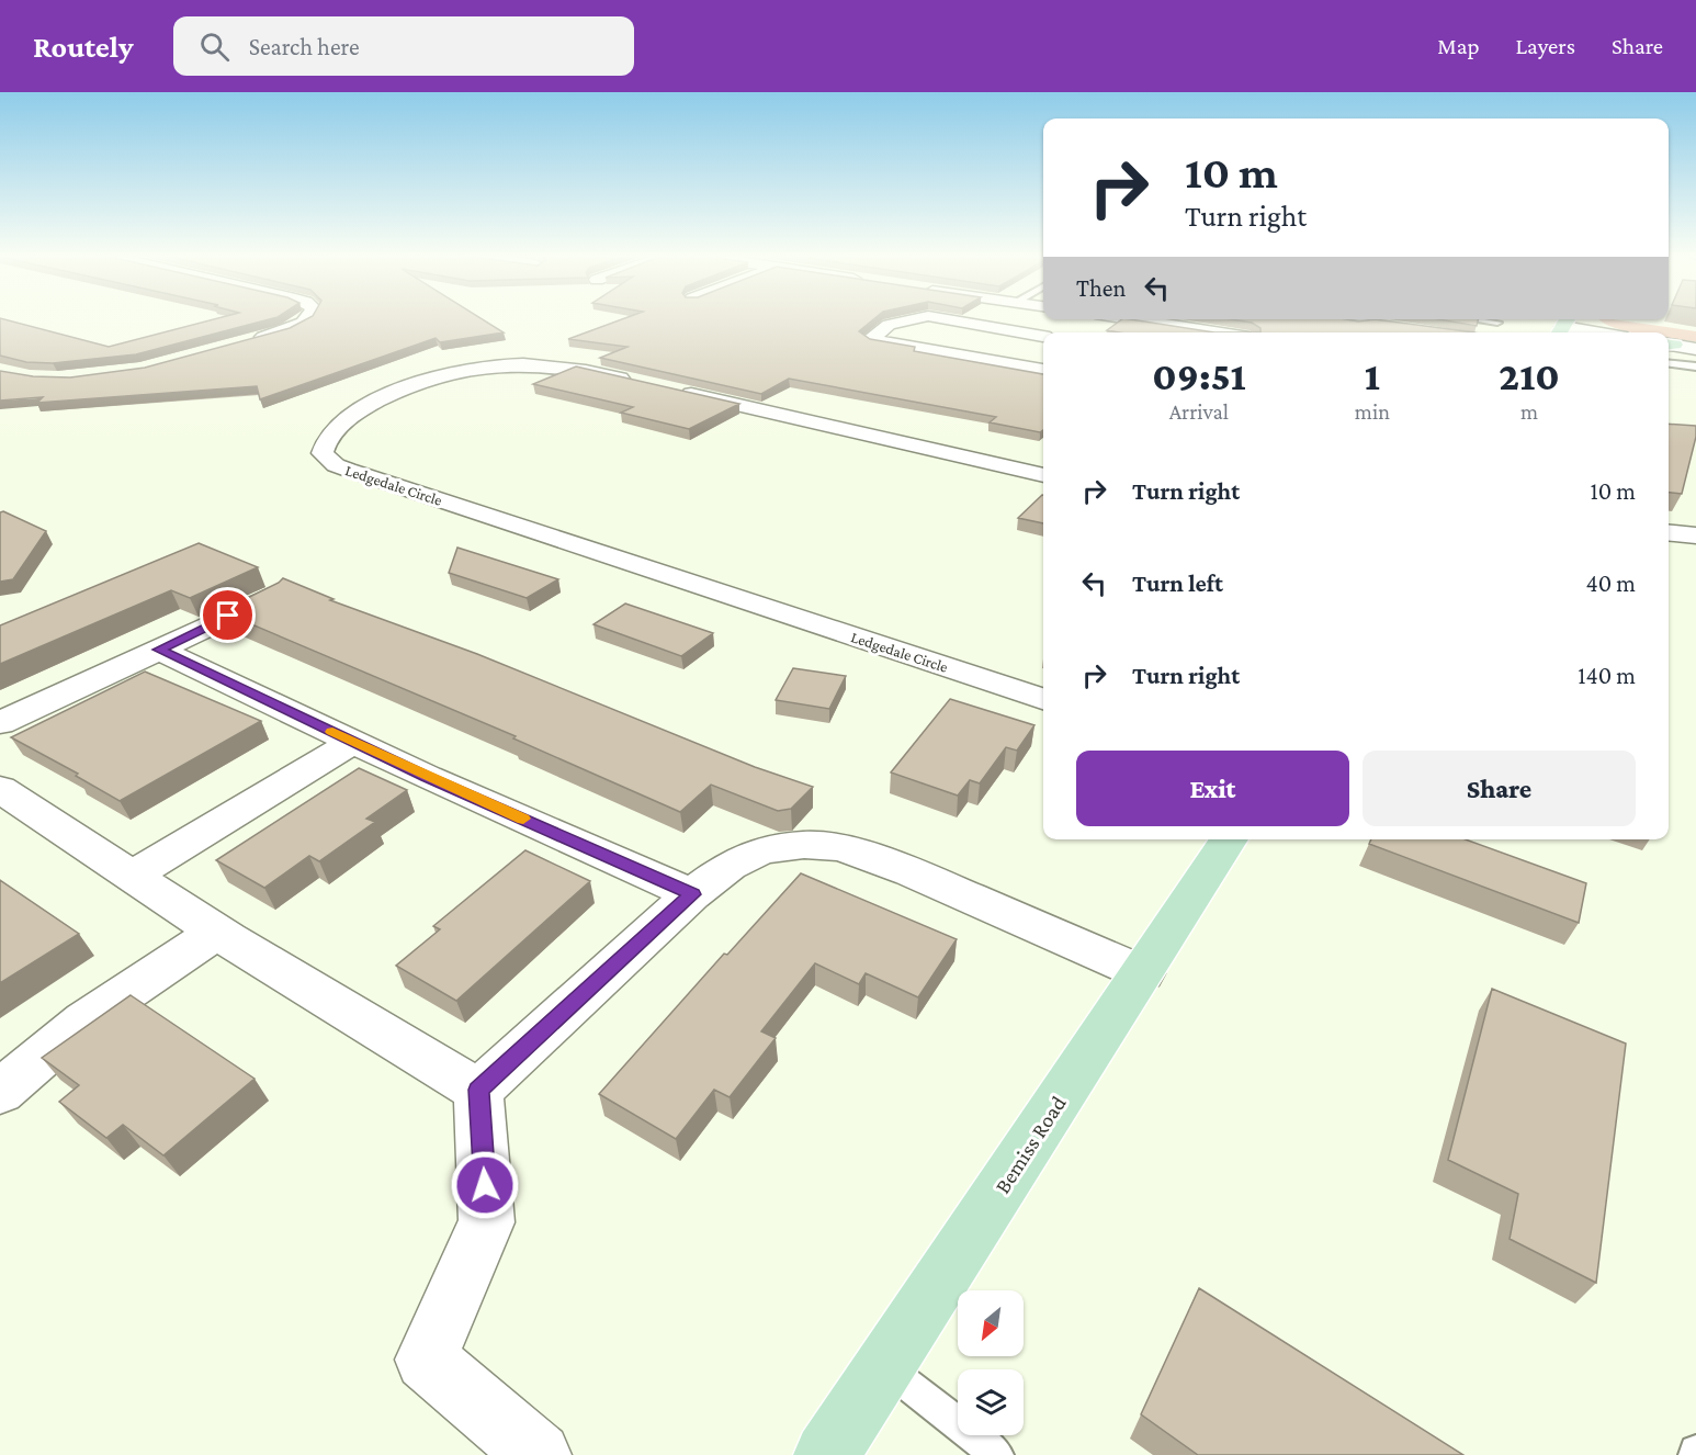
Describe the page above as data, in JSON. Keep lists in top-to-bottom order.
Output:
{
  "streets": {
    "main road": ["Bemiss Road"],
    "street": ["Ledgedale Circle"]
  },
  "north": "bottom left",
  "page": {
    "header": "Routely",
    "search": "Search here",
    "nav": ["Map", "Layers", "Share"],
    "turn": ["10 m", "Turn right"],
    "then": "Then",
    "eta": [
      "09:51",
      "Arrival",
      "1",
      "min",
      "210",
      "m"
    ],
    "list": [
      {
        "name": "Turn right",
        "value": "10 m"
      },
      {
        "name": "Turn left",
        "value": "40 m"
      },
      {
        "name": "Turn right",
        "value": "140 m"
      }
    ],
    "buttons": ["Exit", "Share"]
  }
}
